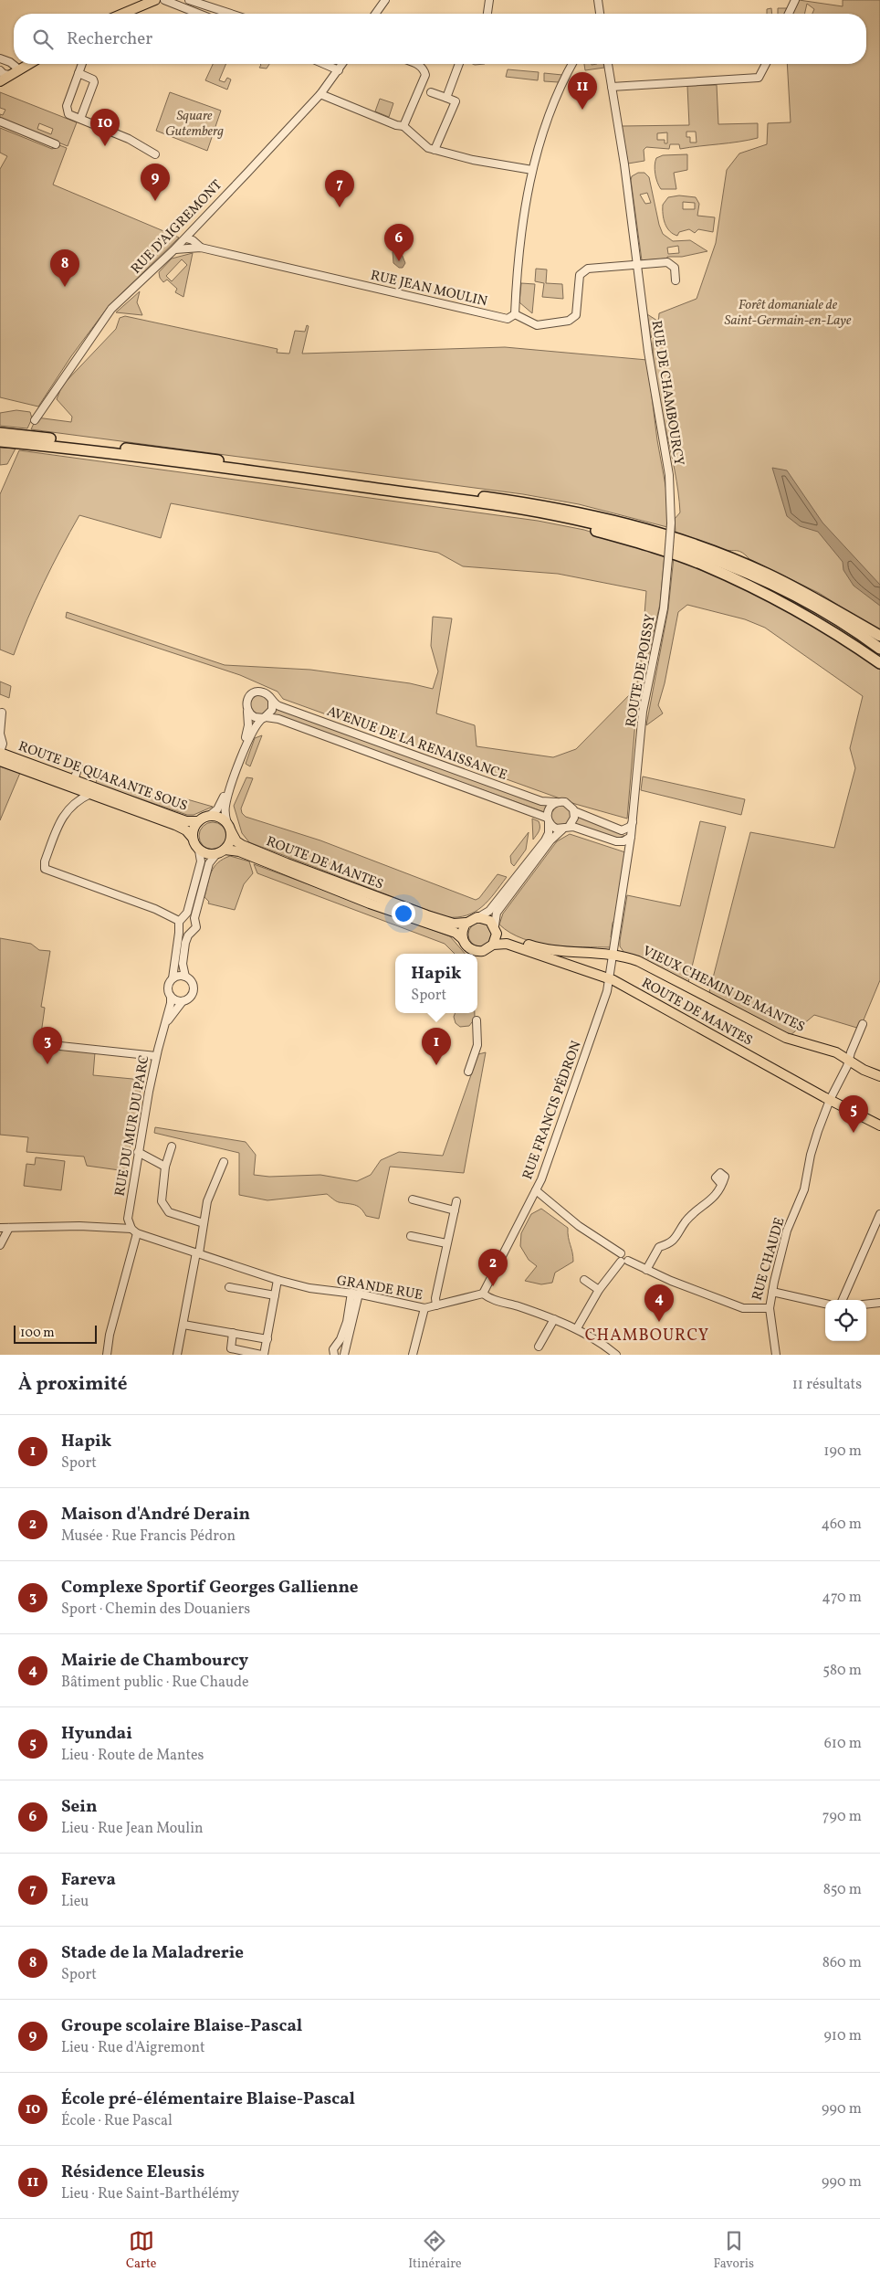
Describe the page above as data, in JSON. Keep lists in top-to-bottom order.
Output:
{
  "streets": {
    "main road": ["ROUTE DE QUARANTE SOUS", "ROUTE DE MANTES", "VIEUX CHEMIN DE MANTES"],
    "street": [
      "RUE D'AIGREMONT",
      "RUE JEAN MOULIN",
      "RUE DE CHAMBOURCY",
      "ROUTE DE POISSY",
      "AVENUE DE LA RENAISSANCE",
      "RUE FRANCIS PÉDRON",
      "RUE DU MUR DU PARC",
      "RUE CHAUDE",
      "GRANDE RUE"
    ]
  },
  "crossings": [
    ["RUE D'AIGREMONT", "RUE JEAN MOULIN"],
    ["RUE DE CHAMBOURCY", "ROUTE DE POISSY"],
    ["ROUTE DE POISSY", "ROUTE DE MANTES"],
    ["ROUTE DE POISSY", "VIEUX CHEMIN DE MANTES"],
    ["ROUTE DE POISSY", "RUE FRANCIS PÉDRON"],
    ["ROUTE DE QUARANTE SOUS", "ROUTE DE MANTES"],
    ["ROUTE DE MANTES", "VIEUX CHEMIN DE MANTES"],
    ["ROUTE DE MANTES", "RUE FRANCIS PÉDRON"],
    ["ROUTE DE MANTES", "RUE CHAUDE"],
    ["VIEUX CHEMIN DE MANTES", "RUE CHAUDE"],
    ["RUE FRANCIS PÉDRON", "RUE CHAUDE"],
    ["RUE FRANCIS PÉDRON", "GRANDE RUE"],
    ["RUE DU MUR DU PARC", "GRANDE RUE"]
  ],
  "districts": ["CHAMBOURCY"],
  "parks": ["Square Gutemberg", "Forêt domaniale de Saint-Germain-en-Laye"],
  "scale_bar": "100 m",
  "page": {
    "search": "Rechercher",
    "pins": [
      "11",
      "10",
      "9",
      "7",
      "6",
      "8",
      "3",
      "1",
      "5",
      "2",
      "4"
    ],
    "popup": ["Hapik", "Sport"],
    "scale": "100 m",
    "heading": ["À proximité", "11 résultats"],
    "list": [
      {
        "mark": "1",
        "name": "Hapik",
        "note": "Sport",
        "value": "190 m"
      },
      {
        "mark": "2",
        "name": "Maison d'André Derain",
        "note": "Musée · Rue Francis Pédron",
        "value": "460 m"
      },
      {
        "mark": "3",
        "name": "Complexe Sportif Georges Gallienne",
        "note": "Sport · Chemin des Douaniers",
        "value": "470 m"
      },
      {
        "mark": "4",
        "name": "Mairie de Chambourcy",
        "note": "Bâtiment public · Rue Chaude",
        "value": "580 m"
      },
      {
        "mark": "5",
        "name": "Hyundai",
        "note": "Lieu · Route de Mantes",
        "value": "610 m"
      },
      {
        "mark": "6",
        "name": "Sein",
        "note": "Lieu · Rue Jean Moulin",
        "value": "790 m"
      },
      {
        "mark": "7",
        "name": "Fareva",
        "note": "Lieu",
        "value": "850 m"
      },
      {
        "mark": "8",
        "name": "Stade de la Maladrerie",
        "note": "Sport",
        "value": "860 m"
      },
      {
        "mark": "9",
        "name": "Groupe scolaire Blaise-Pascal",
        "note": "Lieu · Rue d'Aigremont",
        "value": "910 m"
      },
      {
        "mark": "10",
        "name": "École pré-élémentaire Blaise-Pascal",
        "note": "École · Rue Pascal",
        "value": "990 m"
      },
      {
        "mark": "11",
        "name": "Résidence Eleusis",
        "note": "Lieu · Rue Saint-Barthélémy",
        "value": "990 m"
      }
    ],
    "nav": ["Carte", "Itinéraire", "Favoris"]
  }
}
